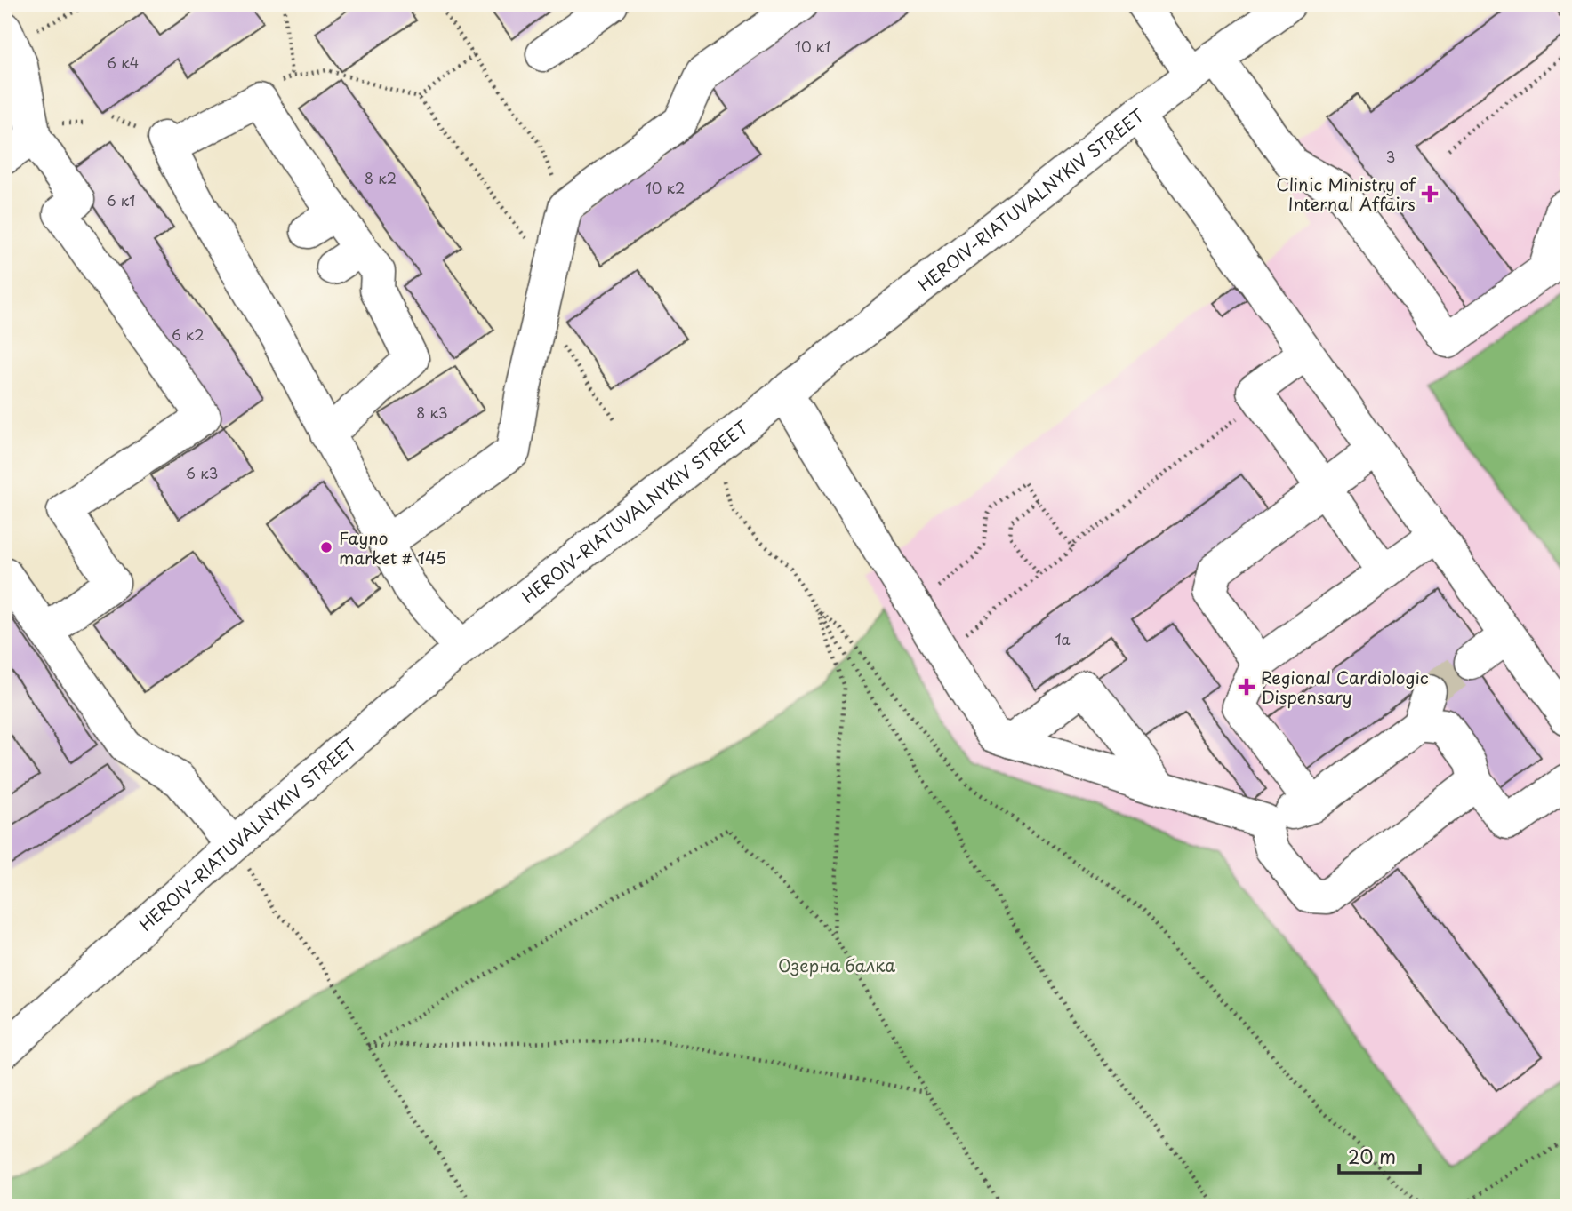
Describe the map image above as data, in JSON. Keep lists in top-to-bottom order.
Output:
{
  "streets": {
    "main road": ["HEROIV-RIATUVALNYKIV STREET"]
  },
  "parks": ["Озерна балка"],
  "places": {
    "health": ["Clinic Ministry of Internal Affairs", "Regional Cardiologic Dispensary"],
    "other": ["Fayno market # 145"]
  },
  "house_numbers": [
    "10 к1",
    "6 к4",
    "3",
    "8 к2",
    "10 к2",
    "6 к1",
    "6 к2",
    "8 к3",
    "6 к3",
    "1а"
  ],
  "scale_bar": "20 m"
}
